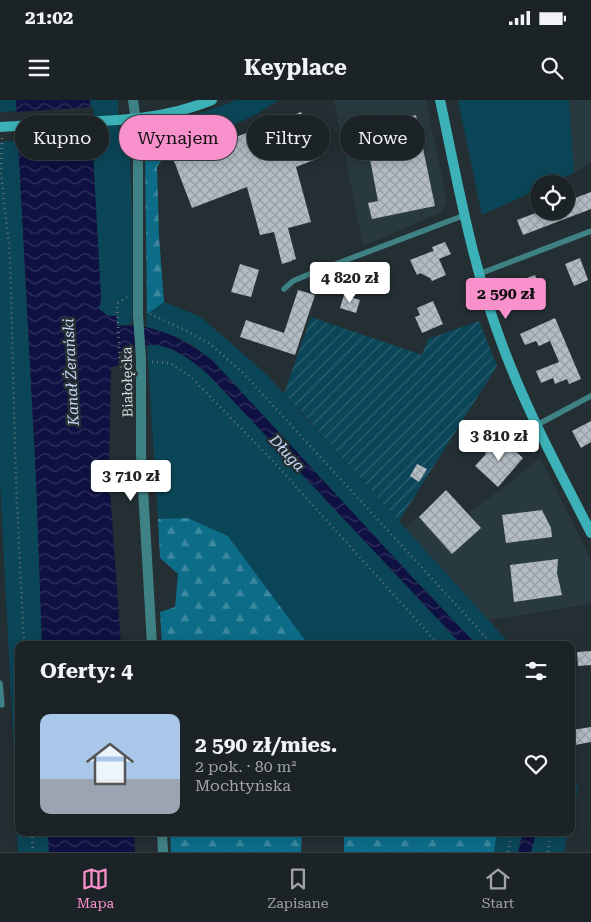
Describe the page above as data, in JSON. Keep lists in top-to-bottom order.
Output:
{
  "streets": {
    "street": ["Białołęcka"]
  },
  "water": ["Kanał Żerański", "Długa"],
  "page": {
    "status": "21:02",
    "header": "Keyplace",
    "chip": [
      "Kupno",
      "Wynajem",
      "Filtry",
      "Nowe"
    ],
    "price": [
      "4 820 zł",
      "2 590 zł",
      "3 810 zł",
      "3 710 zł"
    ],
    "heading": "Oferty: 4",
    "list": [
      {
        "name": "2 590 zł/mies.",
        "note": "2 pok. · 80 m² · Mochtyńska"
      }
    ],
    "tabs": ["Mapa", "Zapisane", "Start"]
  }
}
